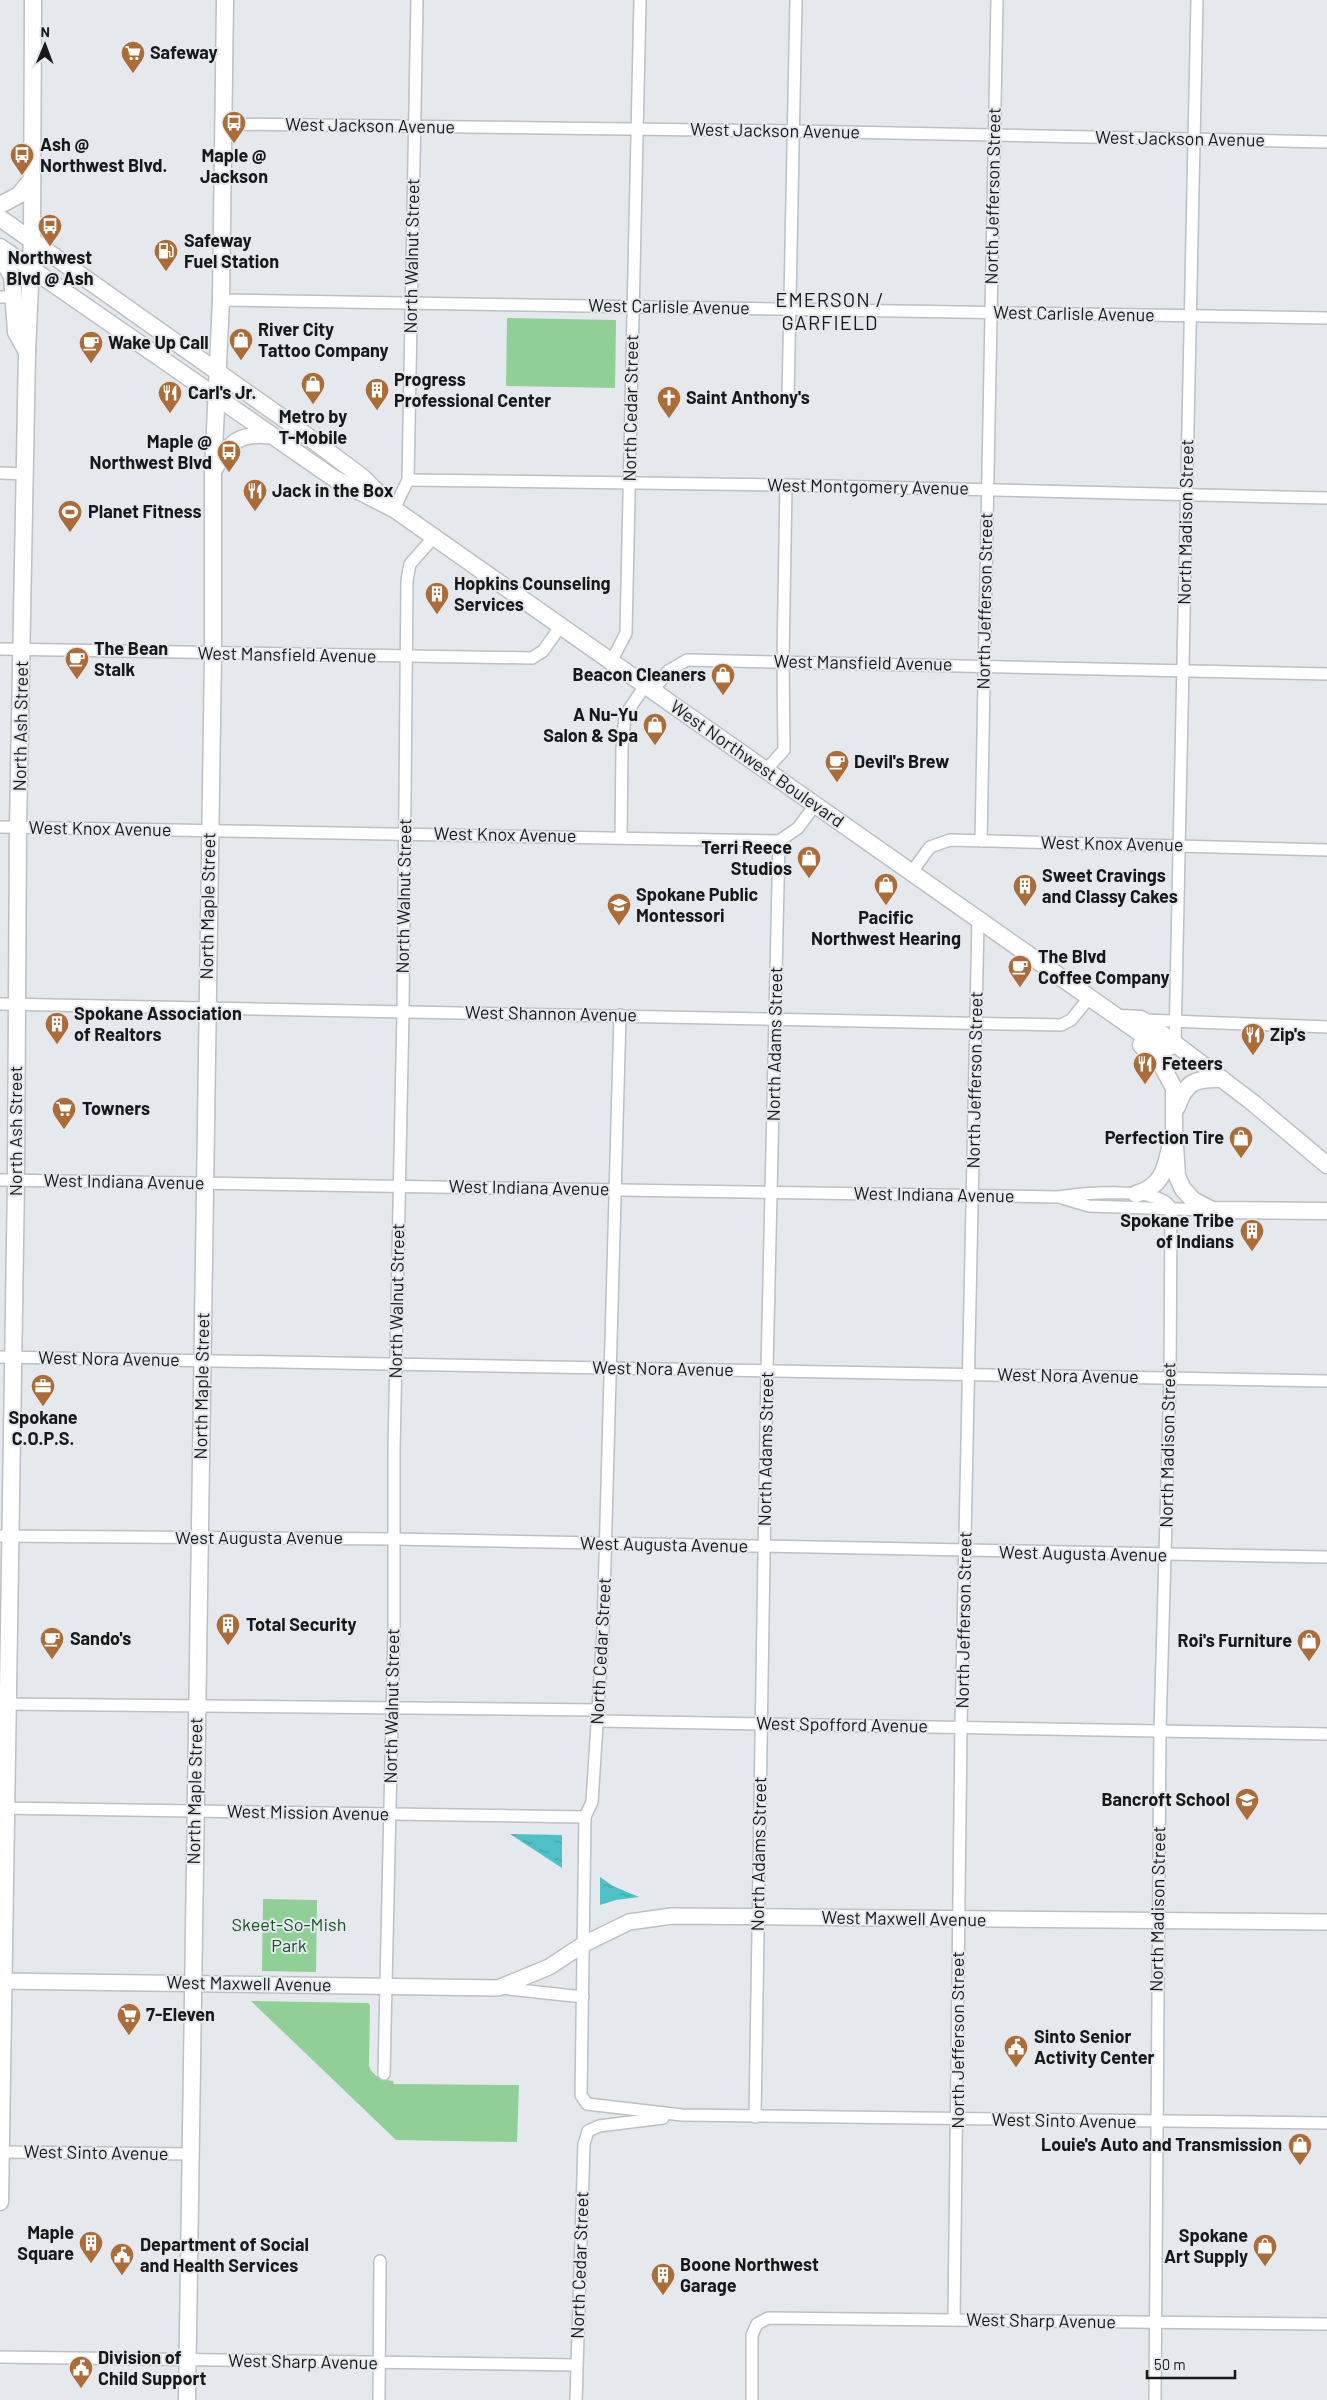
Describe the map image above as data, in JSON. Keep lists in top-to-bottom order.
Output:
{
  "streets": {
    "main road": [
      "North Ash Street",
      "West Northwest Boulevard",
      "North Maple Street",
      "West Indiana Avenue"
    ],
    "street": [
      "West Jackson Avenue",
      "North Jefferson Street",
      "North Walnut Street",
      "West Carlisle Avenue",
      "North Cedar Street",
      "West Montgomery Avenue",
      "North Madison Street",
      "West Mansfield Avenue",
      "West Knox Avenue",
      "West Shannon Avenue",
      "North Adams Street",
      "West Nora Avenue",
      "West Augusta Avenue",
      "West Spofford Avenue",
      "West Mission Avenue",
      "West Maxwell Avenue",
      "West Sinto Avenue",
      "West Sharp Avenue"
    ]
  },
  "crossings": [
    ["West Jackson Avenue", "North Jefferson Street"],
    ["West Jackson Avenue", "North Walnut Street"],
    ["West Jackson Avenue", "North Cedar Street"],
    ["West Jackson Avenue", "North Madison Street"],
    ["West Jackson Avenue", "North Maple Street"],
    ["North Jefferson Street", "West Carlisle Avenue"],
    ["North Jefferson Street", "West Montgomery Avenue"],
    ["North Jefferson Street", "West Mansfield Avenue"],
    ["North Jefferson Street", "West Northwest Boulevard"],
    ["North Jefferson Street", "West Knox Avenue"],
    ["North Jefferson Street", "West Shannon Avenue"],
    ["North Jefferson Street", "West Indiana Avenue"],
    ["North Jefferson Street", "West Nora Avenue"],
    ["North Jefferson Street", "West Augusta Avenue"],
    ["North Jefferson Street", "West Spofford Avenue"],
    ["North Jefferson Street", "West Maxwell Avenue"],
    ["North Jefferson Street", "West Sinto Avenue"],
    ["North Jefferson Street", "West Sharp Avenue"],
    ["North Walnut Street", "West Carlisle Avenue"],
    ["North Walnut Street", "West Montgomery Avenue"],
    ["North Walnut Street", "West Mansfield Avenue"],
    ["North Walnut Street", "West Northwest Boulevard"],
    ["North Walnut Street", "West Knox Avenue"],
    ["North Walnut Street", "West Shannon Avenue"],
    ["North Walnut Street", "West Indiana Avenue"],
    ["North Walnut Street", "West Nora Avenue"],
    ["North Walnut Street", "West Augusta Avenue"],
    ["North Walnut Street", "West Spofford Avenue"],
    ["North Walnut Street", "West Mission Avenue"],
    ["North Walnut Street", "West Maxwell Avenue"],
    ["West Carlisle Avenue", "North Cedar Street"],
    ["West Carlisle Avenue", "North Madison Street"],
    ["West Carlisle Avenue", "North Maple Street"],
    ["North Cedar Street", "West Montgomery Avenue"],
    ["North Cedar Street", "West Northwest Boulevard"],
    ["North Cedar Street", "West Shannon Avenue"],
    ["North Cedar Street", "West Indiana Avenue"],
    ["North Cedar Street", "West Nora Avenue"],
    ["North Cedar Street", "West Augusta Avenue"],
    ["North Cedar Street", "West Spofford Avenue"],
    ["North Cedar Street", "West Mission Avenue"],
    ["North Cedar Street", "West Maxwell Avenue"],
    ["North Cedar Street", "West Sinto Avenue"],
    ["North Cedar Street", "West Sharp Avenue"],
    ["West Montgomery Avenue", "North Madison Street"],
    ["North Madison Street", "West Mansfield Avenue"],
    ["North Madison Street", "West Northwest Boulevard"],
    ["North Madison Street", "West Knox Avenue"],
    ["North Madison Street", "West Indiana Avenue"],
    ["North Madison Street", "West Nora Avenue"],
    ["North Madison Street", "West Augusta Avenue"],
    ["North Madison Street", "West Spofford Avenue"],
    ["North Madison Street", "West Maxwell Avenue"],
    ["North Madison Street", "West Sinto Avenue"],
    ["North Madison Street", "West Sharp Avenue"],
    ["West Mansfield Avenue", "North Ash Street"],
    ["West Mansfield Avenue", "West Northwest Boulevard"],
    ["West Mansfield Avenue", "North Maple Street"],
    ["North Ash Street", "West Knox Avenue"],
    ["North Ash Street", "West Shannon Avenue"],
    ["North Ash Street", "West Indiana Avenue"],
    ["North Ash Street", "West Nora Avenue"],
    ["North Ash Street", "West Augusta Avenue"],
    ["North Ash Street", "West Spofford Avenue"],
    ["North Ash Street", "West Mission Avenue"],
    ["North Ash Street", "West Maxwell Avenue"],
    ["North Ash Street", "West Sinto Avenue"],
    ["West Northwest Boulevard", "West Knox Avenue"],
    ["West Northwest Boulevard", "West Shannon Avenue"],
    ["West Knox Avenue", "North Maple Street"],
    ["West Knox Avenue", "North Adams Street"],
    ["North Maple Street", "West Shannon Avenue"],
    ["North Maple Street", "West Indiana Avenue"],
    ["North Maple Street", "West Nora Avenue"],
    ["North Maple Street", "West Augusta Avenue"],
    ["North Maple Street", "West Spofford Avenue"],
    ["North Maple Street", "West Mission Avenue"],
    ["North Maple Street", "West Maxwell Avenue"],
    ["North Maple Street", "West Sinto Avenue"],
    ["North Maple Street", "West Sharp Avenue"],
    ["West Shannon Avenue", "North Adams Street"],
    ["North Adams Street", "West Indiana Avenue"],
    ["North Adams Street", "West Nora Avenue"],
    ["North Adams Street", "West Augusta Avenue"],
    ["North Adams Street", "West Spofford Avenue"],
    ["North Adams Street", "West Maxwell Avenue"],
    ["North Adams Street", "West Sinto Avenue"]
  ],
  "districts": ["EMERSON / GARFIELD"],
  "parks": ["Skeet-So-Mish Park"],
  "places": {
    "supermarket": ["Safeway", "Towners", "7-Eleven"],
    "bus stop": [
      "Maple @ Jackson",
      "Ash @ Northwest Blvd.",
      "Northwest Blvd @ Ash",
      "Maple @ Northwest Blvd"
    ],
    "fuel station": ["Safeway Fuel Station"],
    "shop": [
      "River City Tattoo Company",
      "Metro by T-Mobile",
      "Beacon Cleaners",
      "A Nu-Yu Salon & Spa",
      "Terri Reece Studios",
      "Pacific Northwest Hearing",
      "Perfection Tire",
      "Roi's Furniture",
      "Louie's Auto and Transmission",
      "Spokane Art Supply"
    ],
    "cafe": [
      "Wake Up Call",
      "The Bean Stalk",
      "Devil's Brew",
      "The Blvd Coffee Company",
      "Sando's"
    ],
    "building": [
      "Progress Professional Center",
      "Hopkins Counseling Services",
      "Sweet Cravings and Classy Cakes",
      "Spokane Association of Realtors",
      "Spokane Tribe of Indians",
      "Total Security",
      "Maple Square",
      "Boone Northwest Garage"
    ],
    "restaurant": [
      "Carl's Jr.",
      "Jack in the Box",
      "Zip's",
      "Feteers"
    ],
    "church": ["Saint Anthony's"],
    "sports": ["Planet Fitness"],
    "school or university": ["Spokane Public Montessori", "Bancroft School"],
    "office": ["Spokane C.O.P.S."],
    "public building": ["Sinto Senior Activity Center", "Department of Social and Health Services", "Division of Child Support"]
  },
  "scale_bar": "50 m",
  "north": "top"
}
